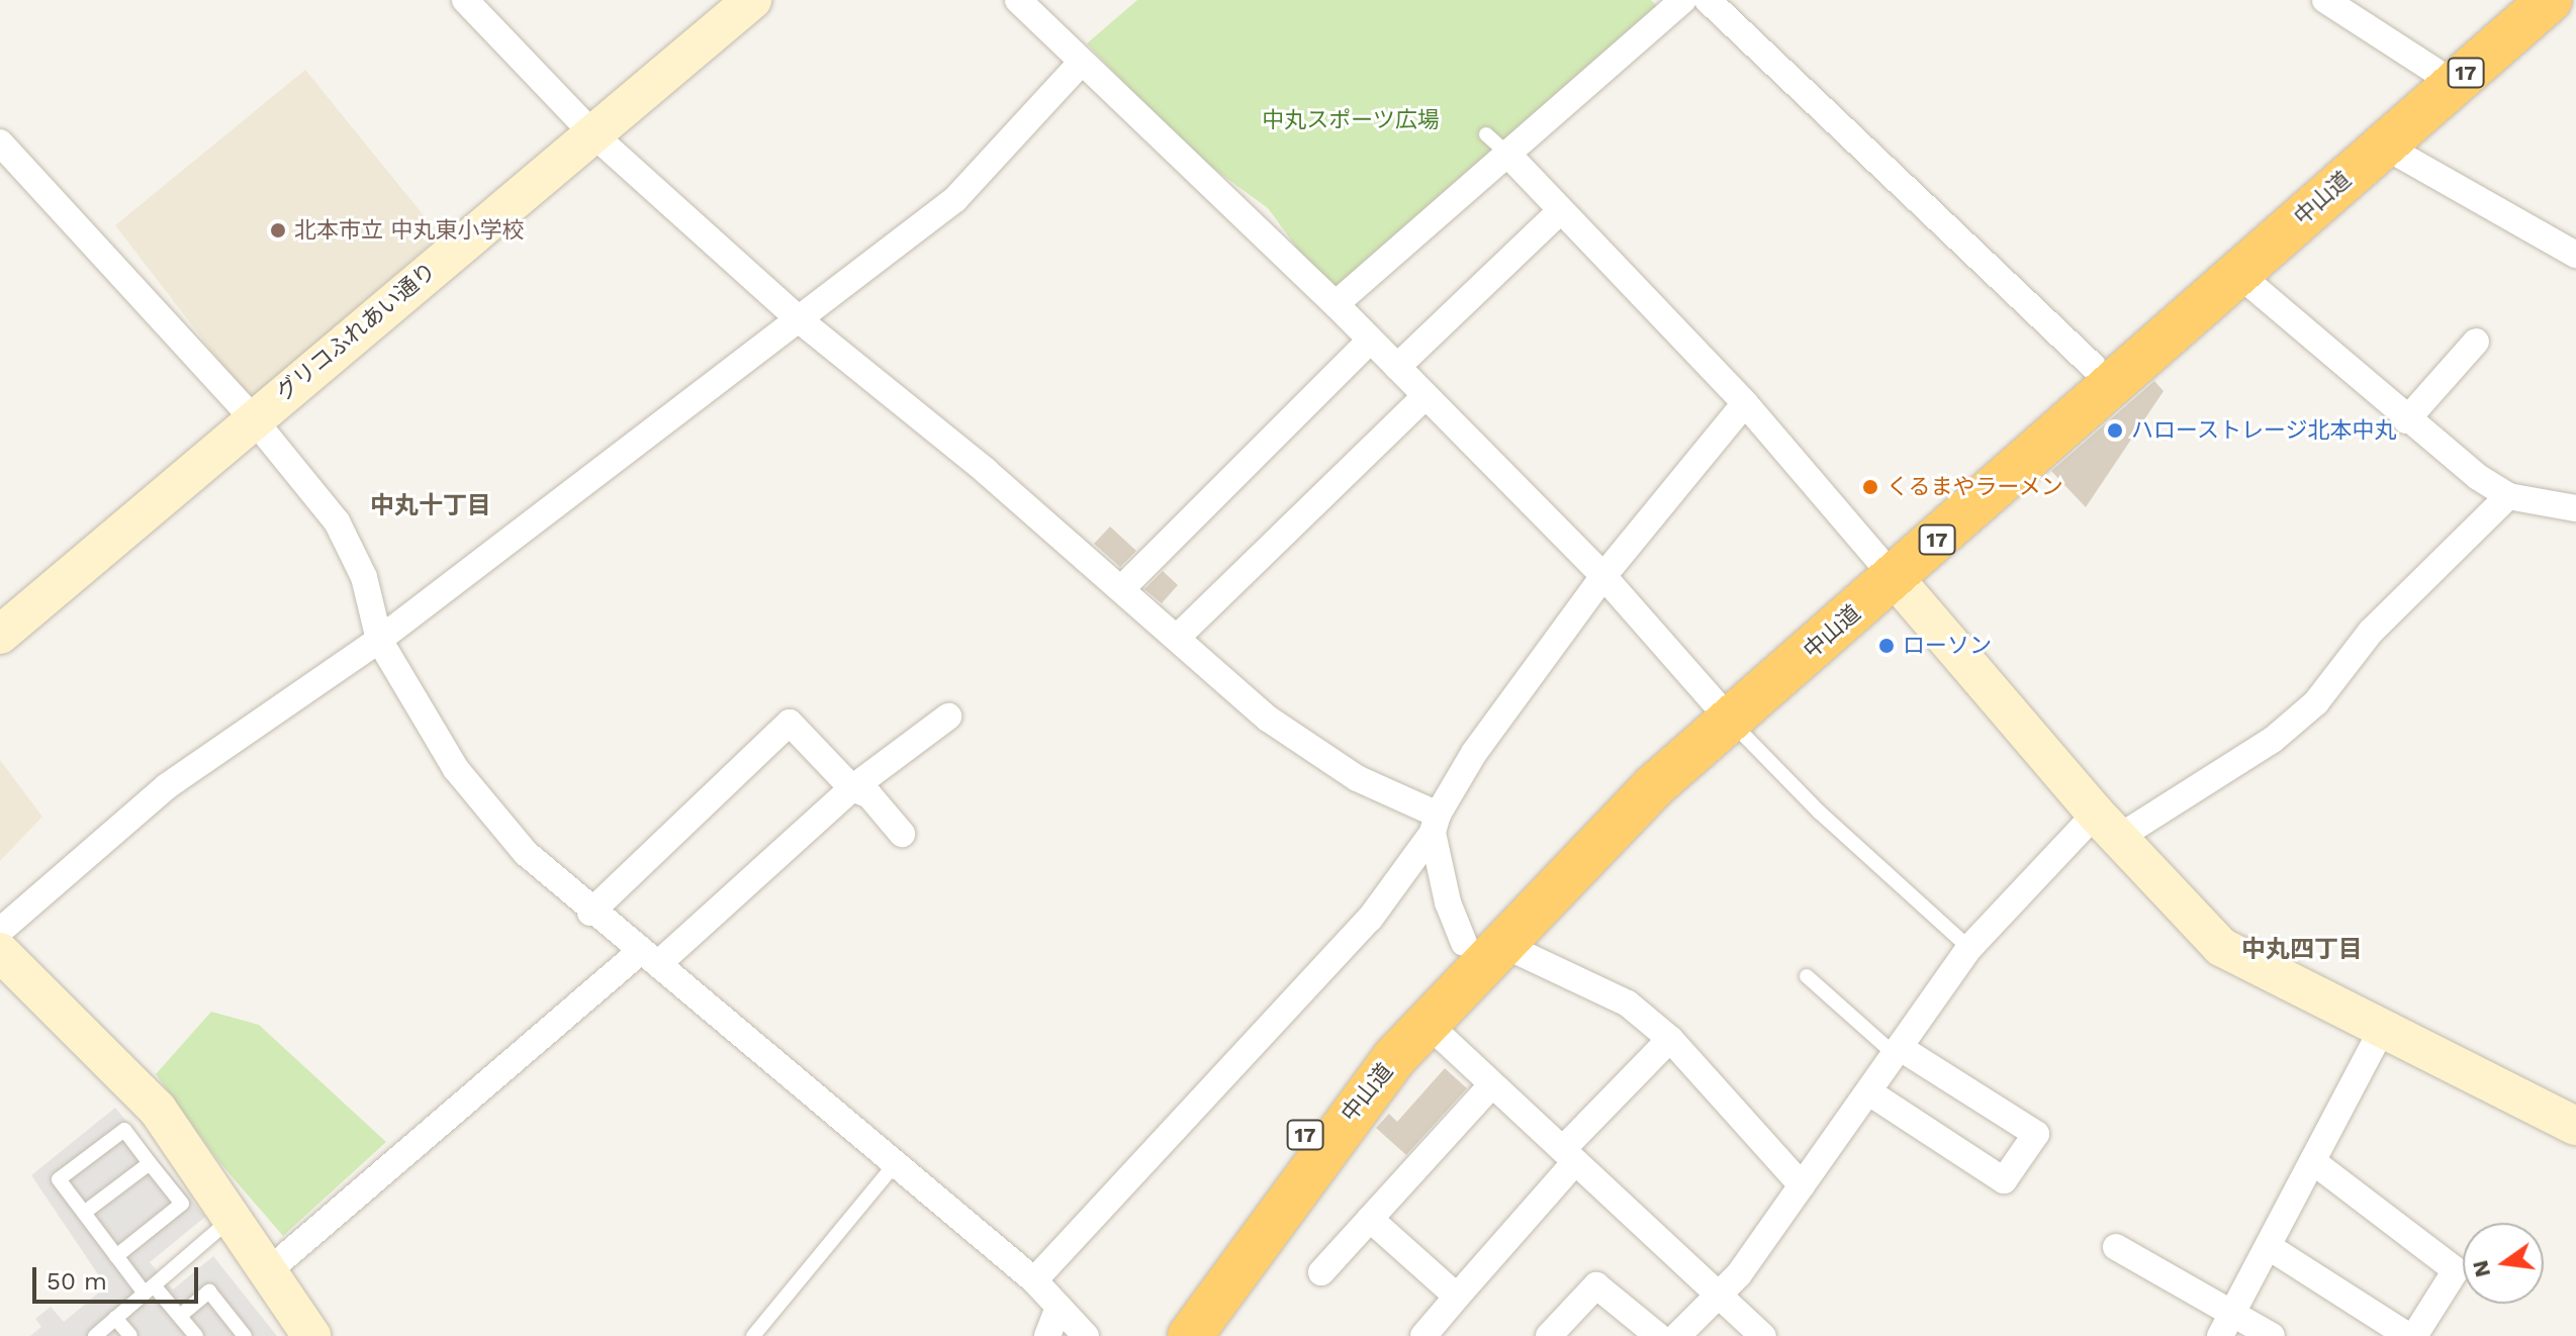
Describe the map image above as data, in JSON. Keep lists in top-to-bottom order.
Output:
{
  "streets": {
    "highway": ["17", "中山道"],
    "street": ["グリコふれあい通り"]
  },
  "districts": ["中丸十丁目", "中丸四丁目"],
  "parks": ["中丸スポーツ広場"],
  "places": [
    "北本市立 中丸東小学校",
    "ハローストレージ北本中丸",
    "くるまやラーメン",
    "ローソン"
  ],
  "scale_bar": "50 m",
  "north": "left"
}
